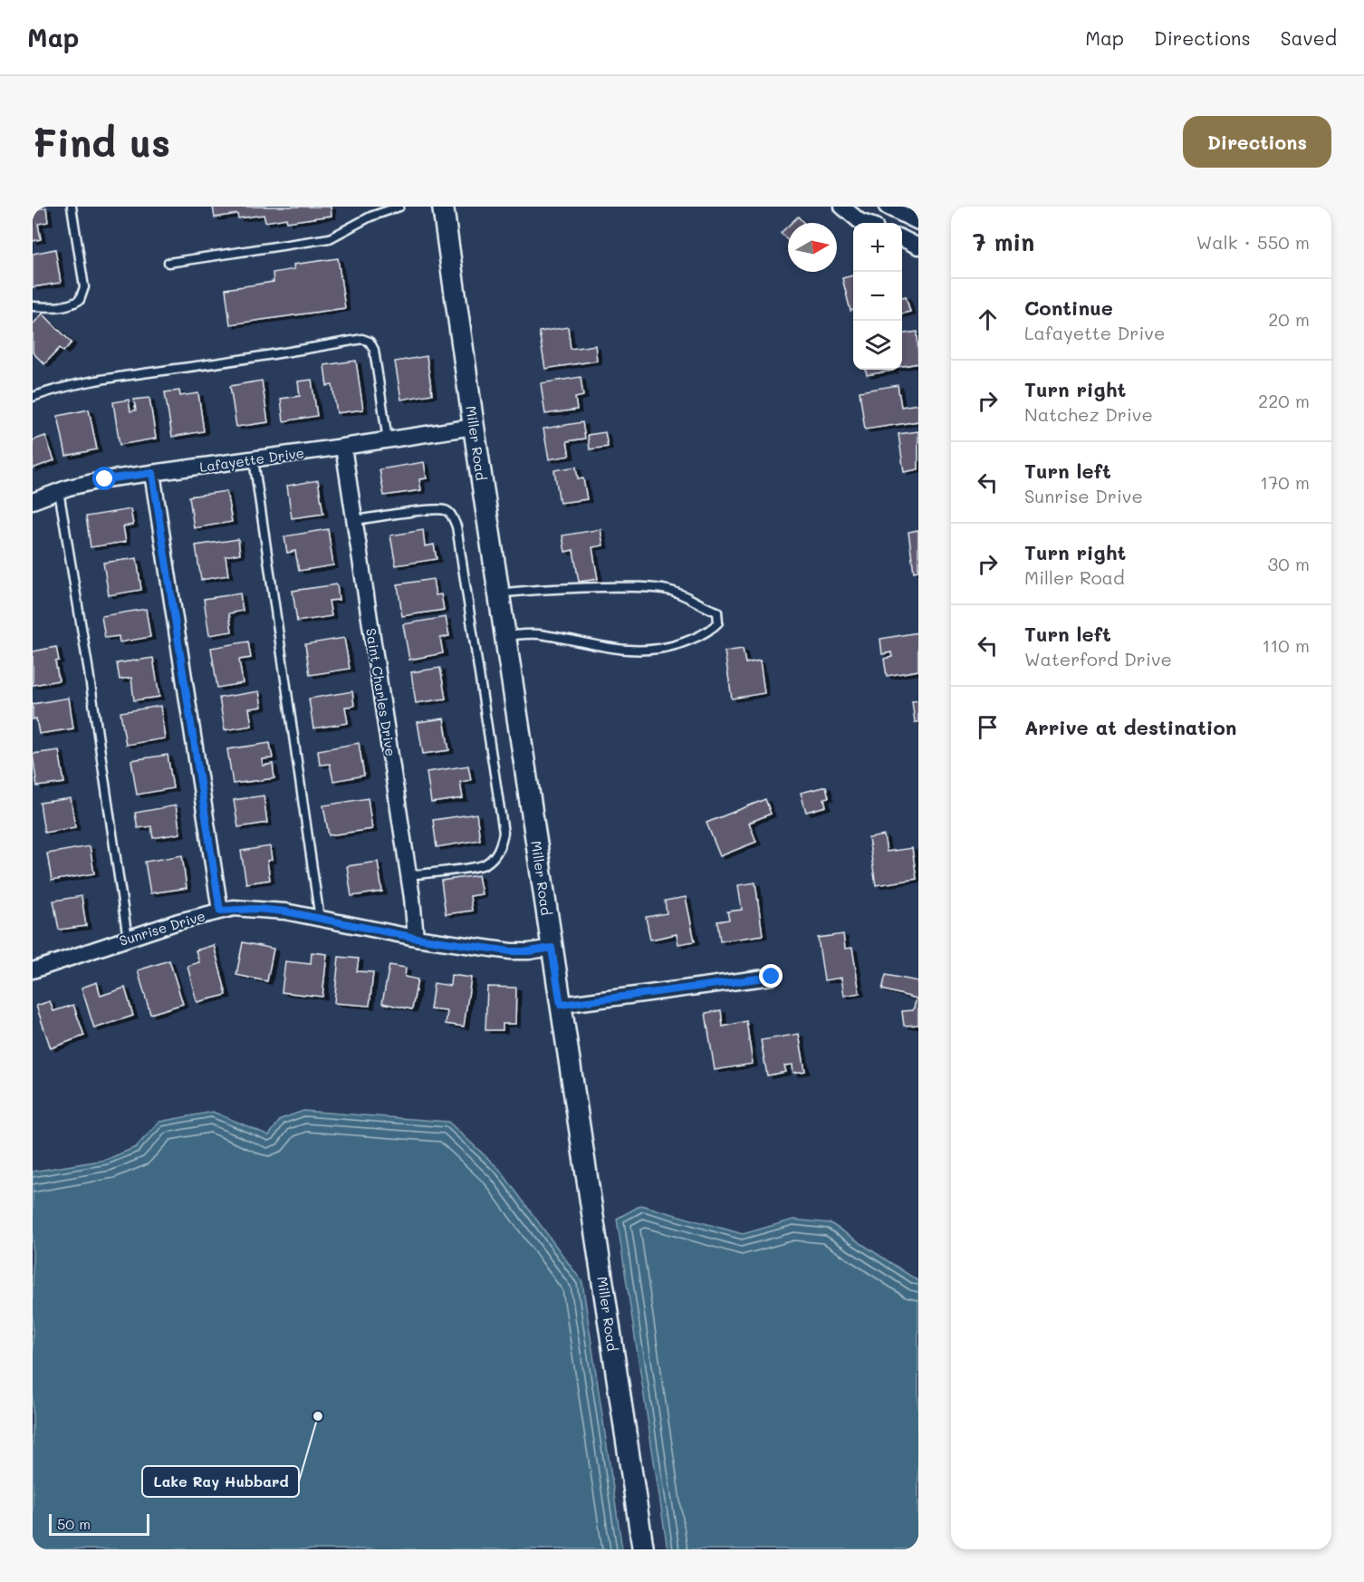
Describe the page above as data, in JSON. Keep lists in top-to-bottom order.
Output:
{
  "streets": {
    "main road": ["Miller Road"],
    "street": ["Lafayette Drive", "Saint Charles Drive", "Sunrise Drive"]
  },
  "crossings": [
    ["Miller Road", "Lafayette Drive"],
    ["Miller Road", "Sunrise Drive"],
    ["Lafayette Drive", "Saint Charles Drive"],
    ["Saint Charles Drive", "Sunrise Drive"]
  ],
  "places": ["Lake Ray Hubbard"],
  "scale_bar": "50 m",
  "north": "right",
  "page": {
    "header": "Map",
    "nav": ["Map", "Directions", "Saved"],
    "buttons": "Directions",
    "title": "Find us",
    "heading": ["7 min", "Walk · 550 m"],
    "map_buttons": ["+", "−"],
    "list": [
      ["Continue", "Lafayette Drive", "20 m"],
      ["Turn right", "Natchez Drive", "220 m"],
      ["Turn left", "Sunrise Drive", "170 m"],
      ["Turn right", "Miller Road", "30 m"],
      ["Turn left", "Waterford Drive", "110 m"],
      "Arrive at destination"
    ],
    "scale": "50 m"
  }
}
